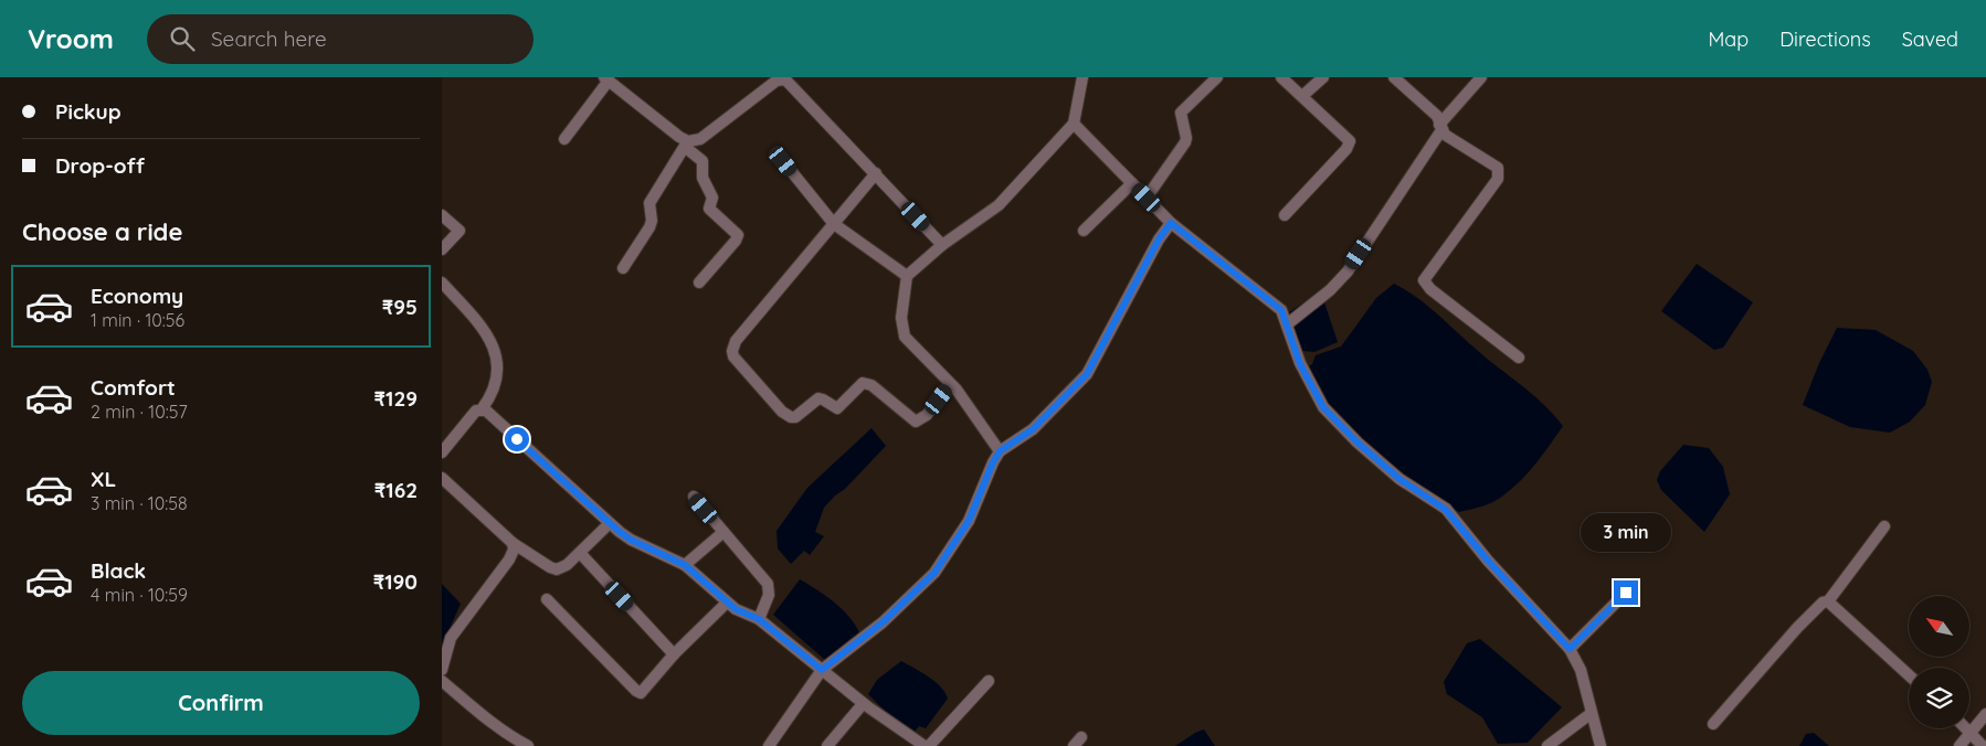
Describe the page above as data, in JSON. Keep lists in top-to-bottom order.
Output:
{
  "north": "top left",
  "page": {
    "header": "Vroom",
    "search": "Search here",
    "nav": ["Map", "Directions", "Saved"],
    "banner": ["Pickup", "Drop-off"],
    "heading": "Choose a ride",
    "list": [
      {
        "name": "Economy",
        "note": "1 min · 10:56",
        "value": "₹95"
      },
      {
        "name": "Comfort",
        "note": "2 min · 10:57",
        "value": "₹129"
      },
      {
        "name": "XL",
        "note": "3 min · 10:58",
        "value": "₹162"
      },
      {
        "name": "Black",
        "note": "4 min · 10:59",
        "value": "₹190"
      }
    ],
    "bubble": "3 min",
    "buttons": "Confirm"
  }
}
